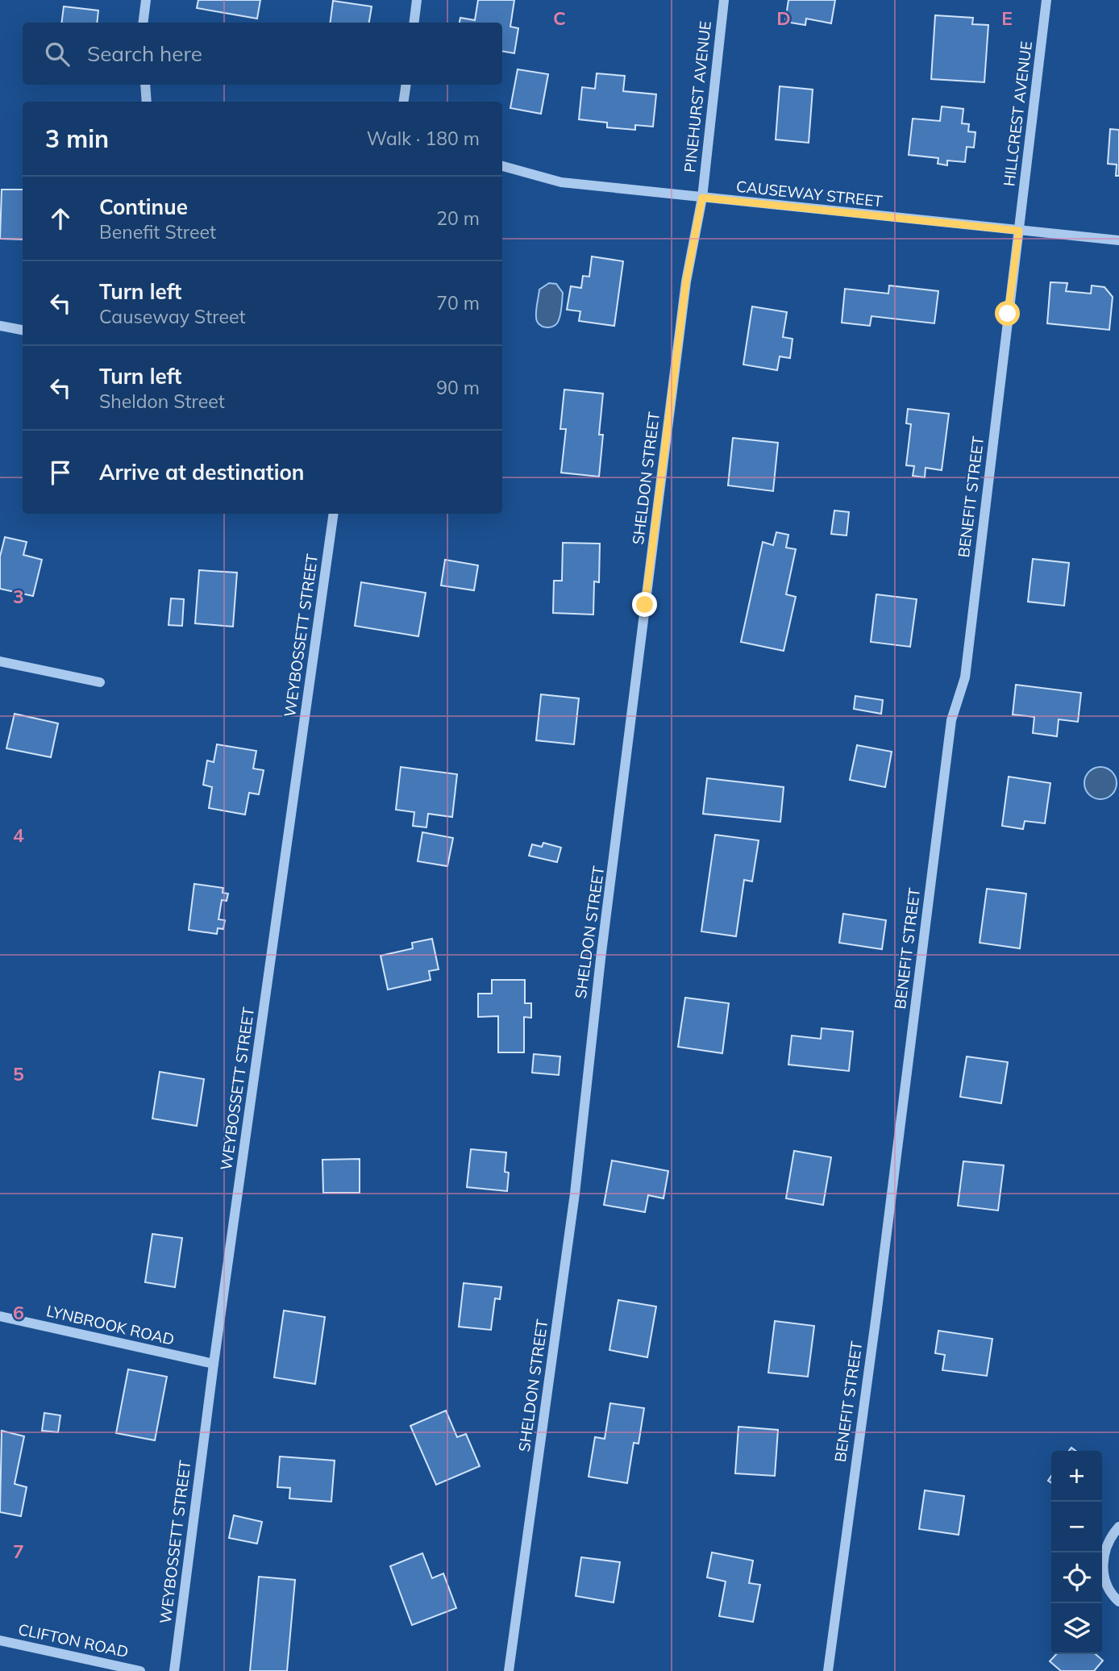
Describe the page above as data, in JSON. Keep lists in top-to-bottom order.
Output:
{
  "streets": {
    "street": [
      "PINEHURST AVENUE",
      "HILLCREST AVENUE",
      "CAUSEWAY STREET",
      "SHELDON STREET",
      "BENEFIT STREET",
      "WEYBOSSETT STREET",
      "LYNBROOK ROAD",
      "CLIFTON ROAD"
    ]
  },
  "crossings": [
    ["PINEHURST AVENUE", "CAUSEWAY STREET"],
    ["PINEHURST AVENUE", "SHELDON STREET"],
    ["HILLCREST AVENUE", "CAUSEWAY STREET"],
    ["HILLCREST AVENUE", "BENEFIT STREET"],
    ["CAUSEWAY STREET", "SHELDON STREET"],
    ["CAUSEWAY STREET", "BENEFIT STREET"],
    ["WEYBOSSETT STREET", "LYNBROOK ROAD"]
  ],
  "page": {
    "search": "Search here",
    "heading": ["3 min", "Walk · 180 m"],
    "list": [
      ["Continue", "Benefit Street", "20 m"],
      ["Turn left", "Causeway Street", "70 m"],
      ["Turn left", "Sheldon Street", "90 m"],
      "Arrive at destination"
    ],
    "map_buttons": ["+", "−"]
  },
  "grid": {
    "columns": ["C", "D", "E"],
    "rows": [
      "3",
      "4",
      "5",
      "6",
      "7"
    ]
  }
}
